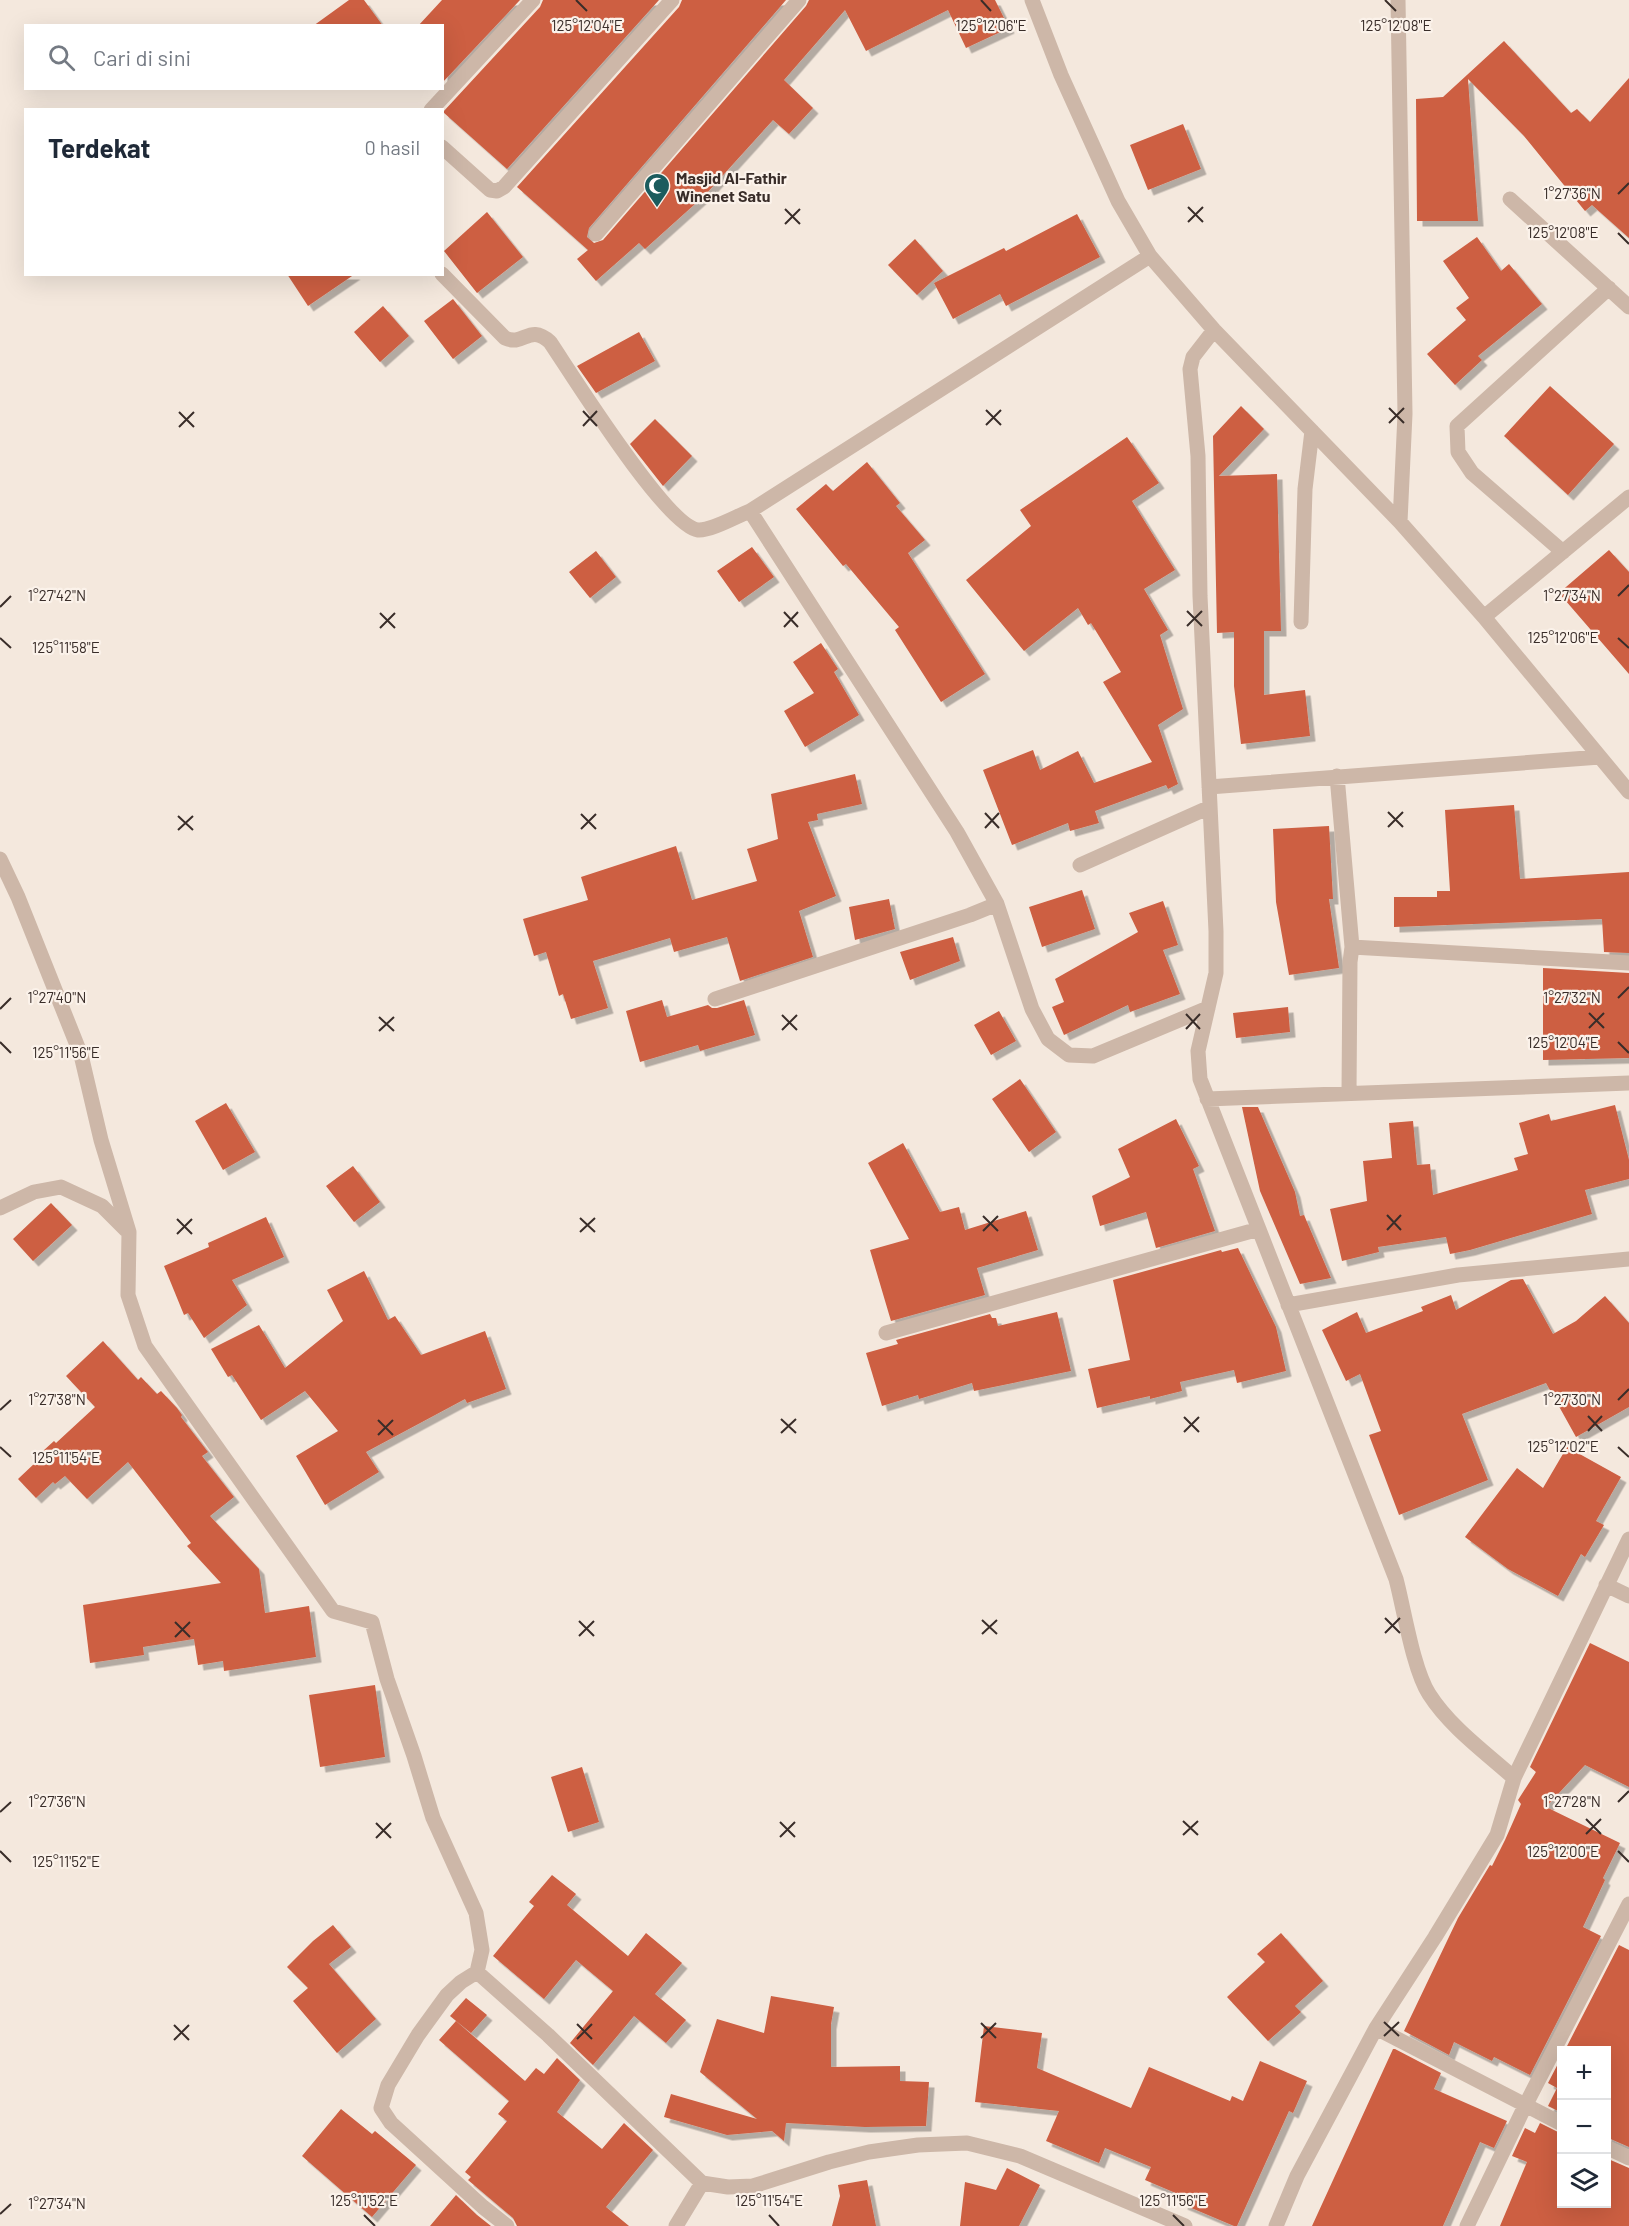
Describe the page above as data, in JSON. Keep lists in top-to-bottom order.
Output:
{
  "places": {
    "mosque": ["Masjid Al-Fathir Winenet Satu"]
  },
  "page": {
    "search": "Cari di sini",
    "heading": ["Terdekat", "0 hasil"],
    "map_buttons": ["+", "−"]
  },
  "coordinates": [
    "125°12'04\"E",
    "125°12'06\"E",
    "125°12'08\"E",
    "1°27'36\"N",
    "1°27'42\"N",
    "1°27'34\"N",
    "125°11'58\"E",
    "1°27'40\"N",
    "1°27'32\"N",
    "125°11'56\"E",
    "1°27'38\"N",
    "1°27'30\"N",
    "125°12'02\"E",
    "125°11'54\"E",
    "1°27'28\"N",
    "125°12'00\"E",
    "125°11'52\"E"
  ]
}
